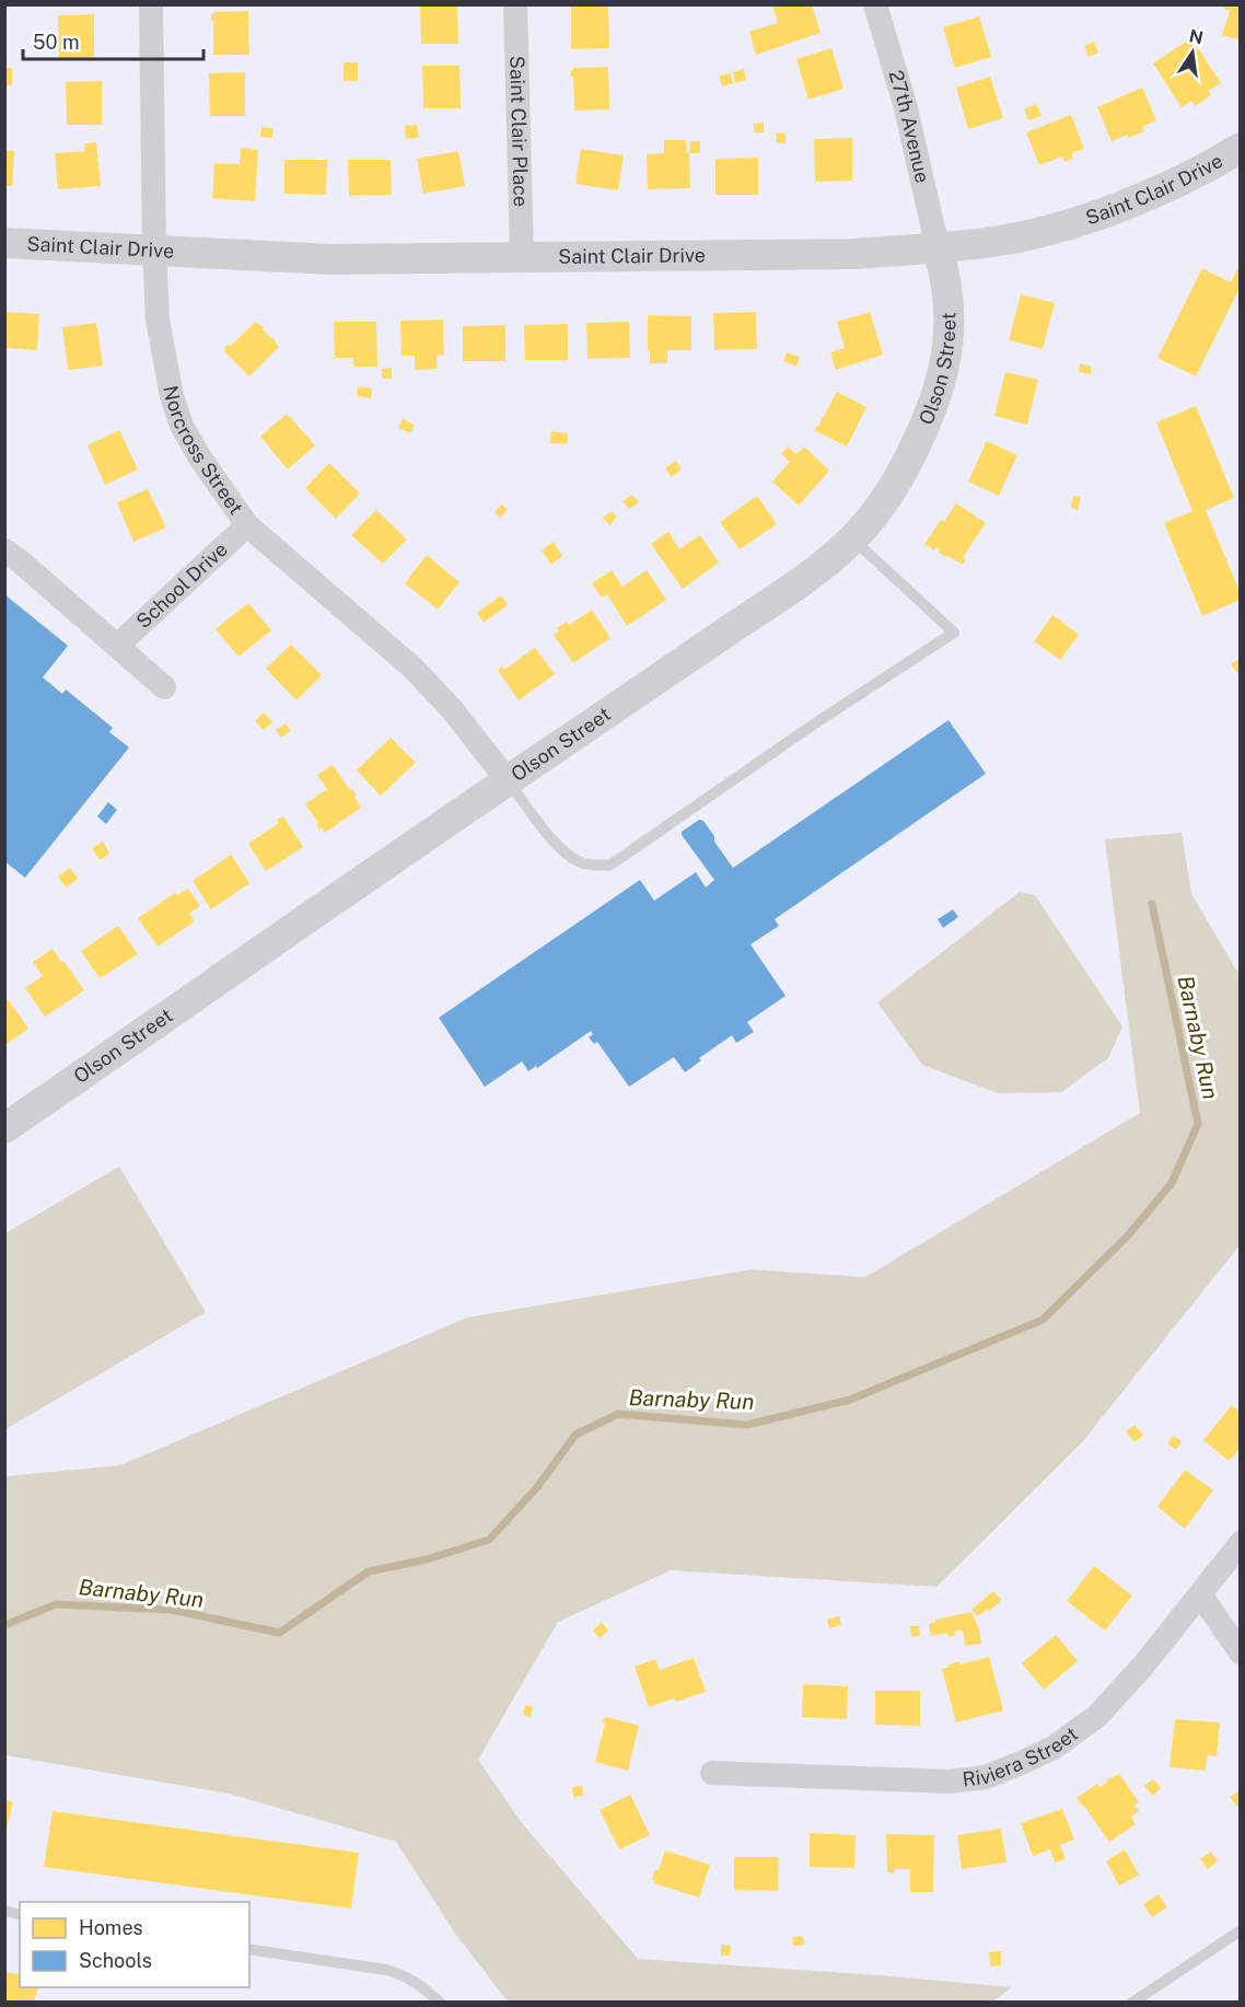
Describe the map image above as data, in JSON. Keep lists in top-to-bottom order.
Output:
{
  "streets": {
    "street": [
      "27th Avenue",
      "Saint Clair Place",
      "Saint Clair Drive",
      "Olson Street",
      "Norcross Street",
      "School Drive",
      "Riviera Street"
    ]
  },
  "crossings": [
    ["27th Avenue", "Saint Clair Drive"],
    ["27th Avenue", "Olson Street"],
    ["Saint Clair Place", "Saint Clair Drive"],
    ["Saint Clair Drive", "Olson Street"],
    ["Saint Clair Drive", "Norcross Street"],
    ["Olson Street", "Norcross Street"],
    ["Norcross Street", "School Drive"]
  ],
  "water": ["Barnaby Run"],
  "legend": ["Homes", "Schools"],
  "scale_bar": "50 m",
  "north": "top"
}
